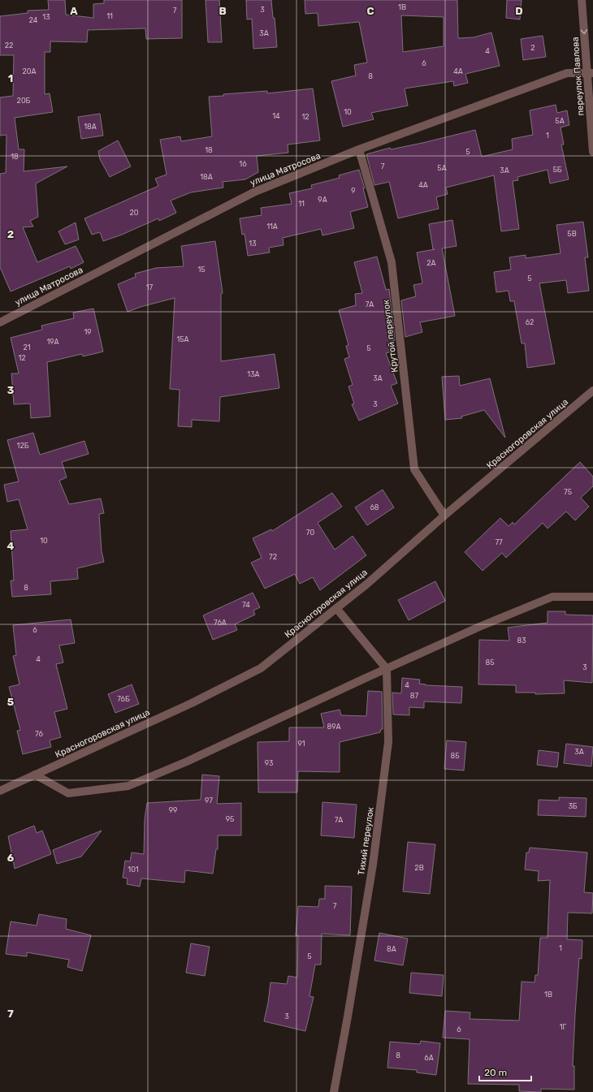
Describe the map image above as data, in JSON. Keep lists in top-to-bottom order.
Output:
{
  "streets": {
    "street": [
      "переулок Павлова",
      "улица Матросова",
      "Крутой переулок",
      "Красногоровская улица",
      "Тихий переулок"
    ]
  },
  "crossings": [
    ["переулок Павлова", "улица Матросова"],
    ["улица Матросова", "Крутой переулок"],
    ["Крутой переулок", "Красногоровская улица"]
  ],
  "one_way": ["переулок Павлова"],
  "house_numbers": [
    "1В",
    "3",
    "7",
    "11",
    "13",
    "24",
    "3А",
    "22",
    "2",
    "4",
    "6",
    "20А",
    "4А",
    "8",
    "20Б",
    "10",
    "14",
    "12",
    "5А",
    "18А",
    "1",
    "18",
    "5",
    "18",
    "16",
    "7",
    "5А",
    "5Б",
    "3А",
    "18А",
    "4А",
    "9",
    "9А",
    "11",
    "20",
    "11А",
    "5В",
    "13",
    "2А",
    "15",
    "5",
    "17",
    "7А",
    "62",
    "19",
    "15А",
    "19А",
    "21",
    "5",
    "12",
    "13А",
    "3А",
    "3",
    "12Б",
    "75",
    "68",
    "70",
    "10",
    "77",
    "72",
    "8",
    "74",
    "76А",
    "6",
    "83",
    "4",
    "85",
    "3",
    "4",
    "87",
    "76Б",
    "89А",
    "76",
    "91",
    "3А",
    "85",
    "93",
    "97",
    "3Б",
    "99",
    "95",
    "7А",
    "2В",
    "101",
    "7",
    "1",
    "8А",
    "5",
    "1В",
    "3",
    "1Г",
    "6",
    "8",
    "6А"
  ],
  "scale_bar": "20 m",
  "grid": {
    "columns": [
      "A",
      "B",
      "C",
      "D"
    ],
    "rows": [
      "1",
      "2",
      "3",
      "4",
      "5",
      "6",
      "7"
    ]
  }
}
